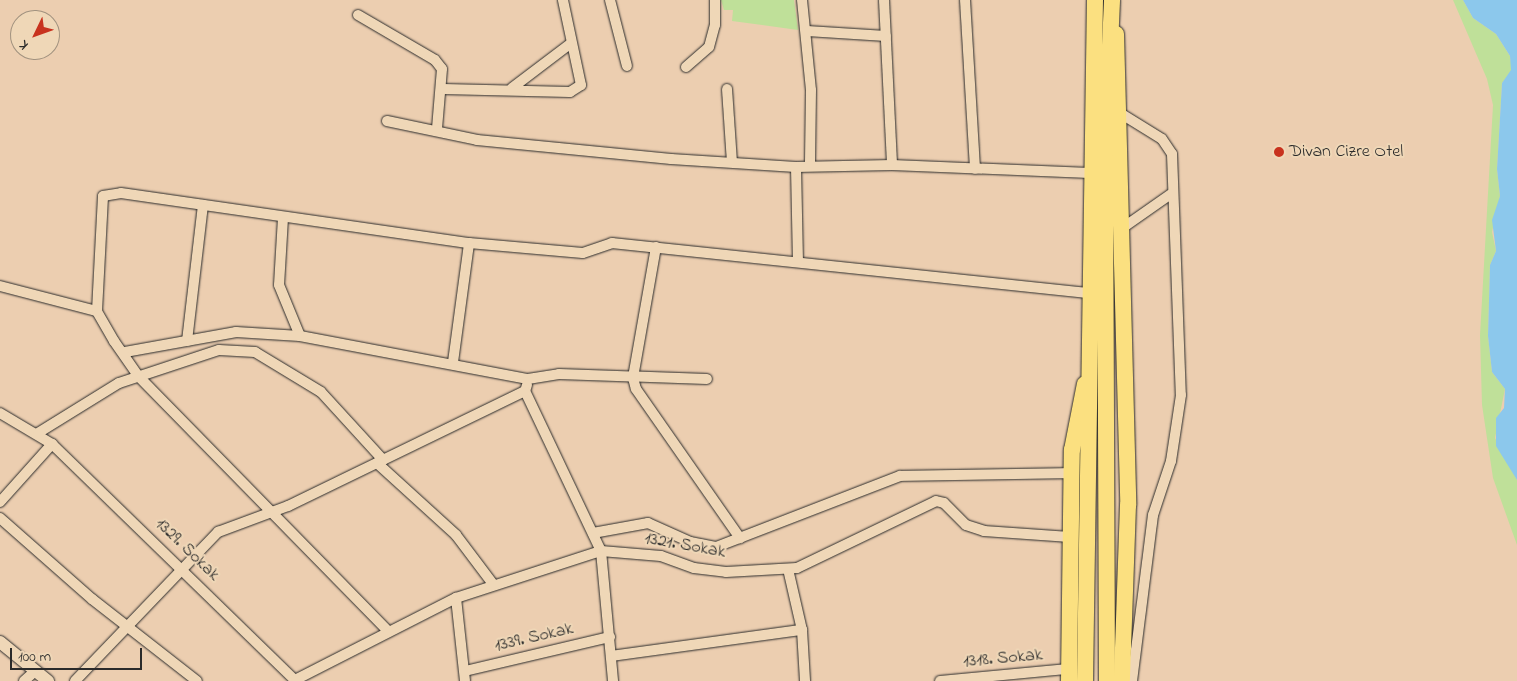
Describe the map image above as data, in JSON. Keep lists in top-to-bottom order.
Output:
{
  "streets": {
    "street": [
      "1321. Sokak",
      "1329. Sokak",
      "1339. Sokak",
      "1318. Sokak"
    ]
  },
  "crossings": [
    ["1321. Sokak", "1329. Sokak"]
  ],
  "places": ["Divan Cizre Otel"],
  "scale_bar": "100 m",
  "north": "bottom left"
}
